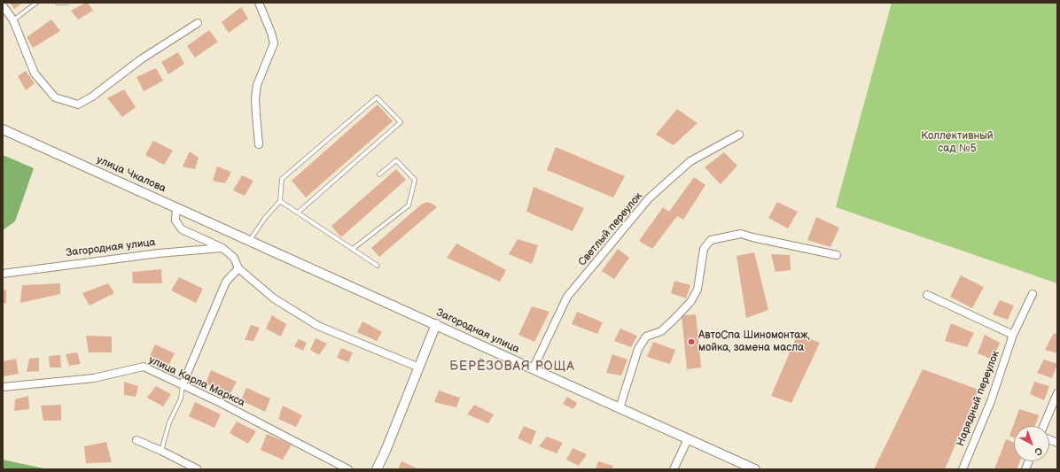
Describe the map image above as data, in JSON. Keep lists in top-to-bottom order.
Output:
{
  "streets": {
    "street": [
      "улица Чкалова",
      "Светлый переулок",
      "Загородная улица",
      "улица Карла Маркса",
      "Нарядный переулок"
    ]
  },
  "crossings": [
    ["улица Чкалова", "Загородная улица"],
    ["Светлый переулок", "Загородная улица"]
  ],
  "districts": ["БЕРЁЗОВАЯ РОЩА"],
  "parks": ["Коллективный сад №5"],
  "places": ["АвтоСпа Шиномонтаж, мойка, замена масла"],
  "north": "bottom right"
}
